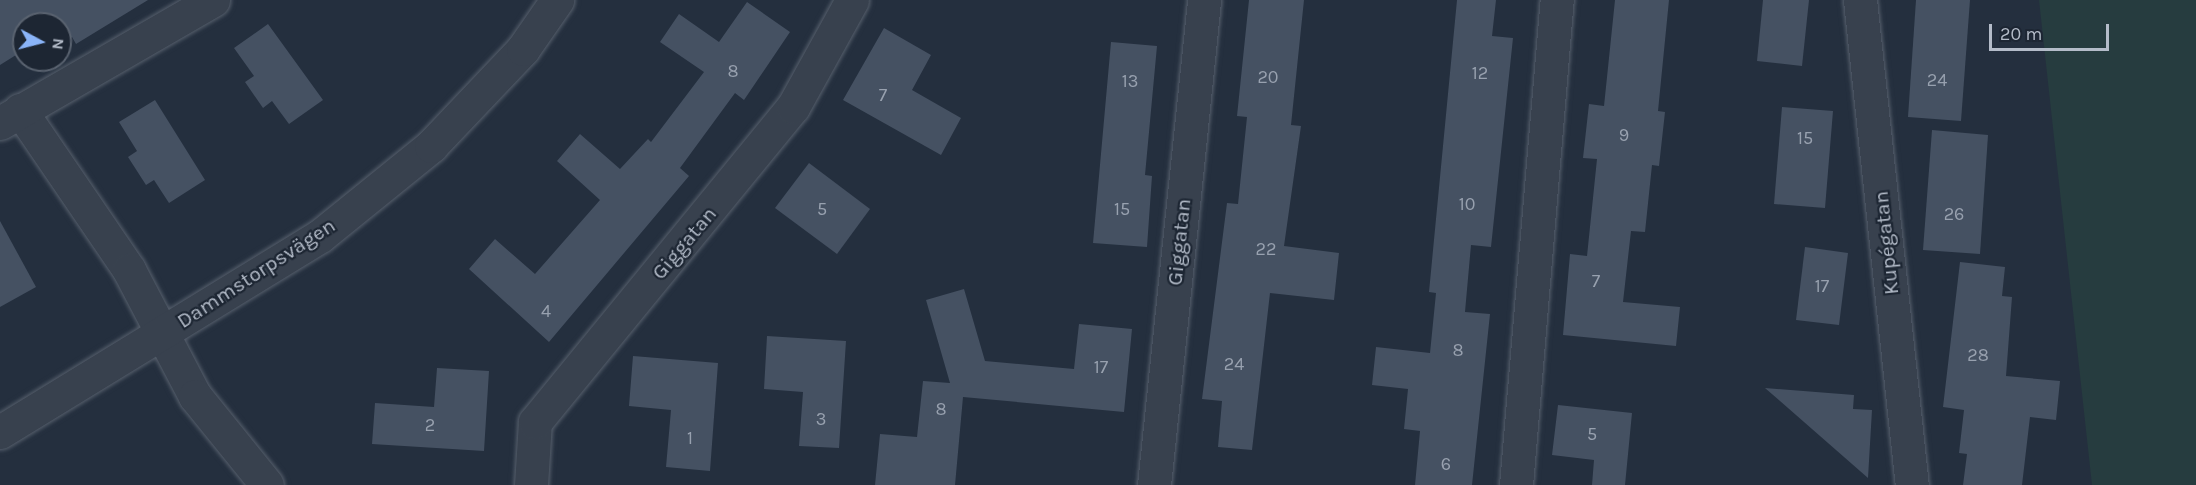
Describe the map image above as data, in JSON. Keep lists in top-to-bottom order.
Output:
{
  "streets": {
    "street": ["Giggatan", "Kupégatan", "Dammstorpsvägen"]
  },
  "house_numbers": [
    "8",
    "12",
    "20",
    "24",
    "13",
    "7",
    "9",
    "15",
    "10",
    "5",
    "15",
    "26",
    "22",
    "7",
    "17",
    "4",
    "8",
    "28",
    "24",
    "17",
    "8",
    "3",
    "2",
    "5",
    "1",
    "6"
  ],
  "scale_bar": "20 m",
  "north": "right"
}
